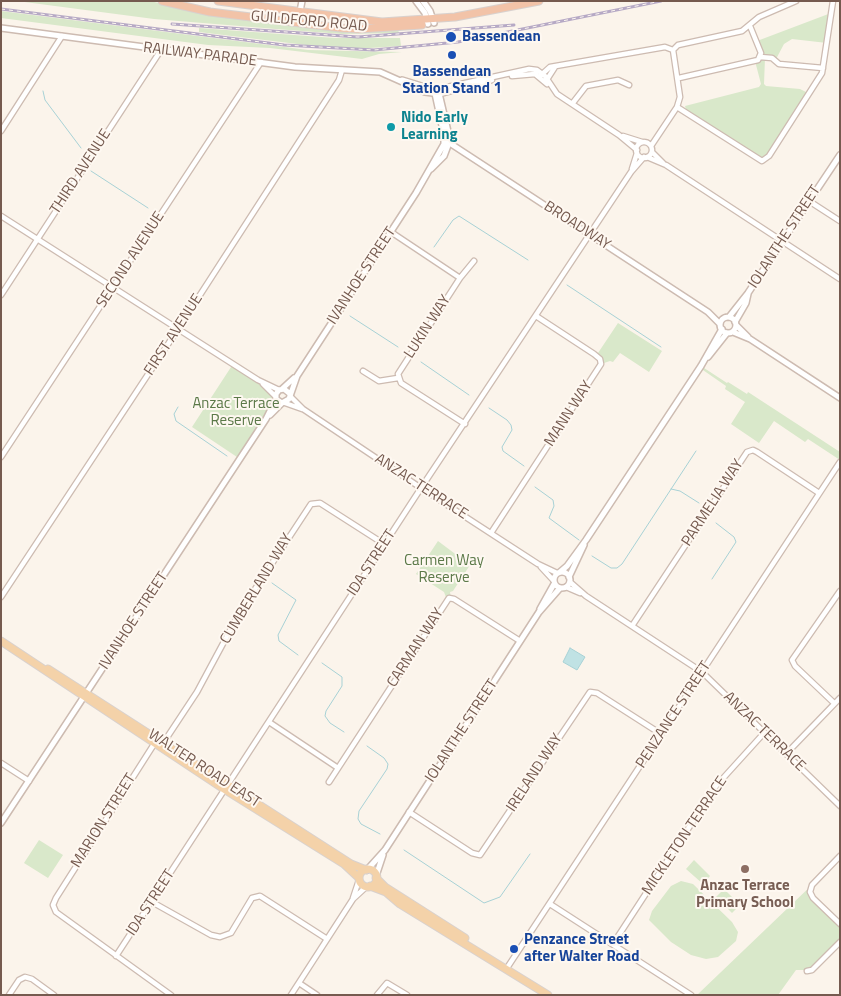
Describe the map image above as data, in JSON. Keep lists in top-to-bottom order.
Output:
{
  "streets": {
    "highway": ["GUILDFORD ROAD"],
    "main road": ["WALTER ROAD EAST"],
    "street": [
      "RAILWAY PARADE",
      "THIRD AVENUE",
      "BROADWAY",
      "IOLANTHE STREET",
      "SECOND AVENUE",
      "IVANHOE STREET",
      "LUKIN WAY",
      "FIRST AVENUE",
      "MANN WAY",
      "ANZAC TERRACE",
      "PARMELIA WAY",
      "IDA STREET",
      "CUMBERLAND WAY",
      "CARMAN WAY",
      "PENZANCE STREET",
      "IRELAND WAY",
      "MARION STREET",
      "MICKLETON TERRACE"
    ]
  },
  "crossings": [
    ["RAILWAY PARADE", "THIRD AVENUE"],
    ["RAILWAY PARADE", "SECOND AVENUE"],
    ["RAILWAY PARADE", "FIRST AVENUE"],
    ["BROADWAY", "IOLANTHE STREET"],
    ["BROADWAY", "IVANHOE STREET"],
    ["BROADWAY", "IDA STREET"],
    ["IOLANTHE STREET", "ANZAC TERRACE"],
    ["IOLANTHE STREET", "CARMAN WAY"],
    ["IOLANTHE STREET", "WALTER ROAD EAST"],
    ["IOLANTHE STREET", "IRELAND WAY"],
    ["IVANHOE STREET", "ANZAC TERRACE"],
    ["IVANHOE STREET", "WALTER ROAD EAST"],
    ["MANN WAY", "ANZAC TERRACE"],
    ["MANN WAY", "IDA STREET"],
    ["ANZAC TERRACE", "PARMELIA WAY"],
    ["ANZAC TERRACE", "IDA STREET"],
    ["ANZAC TERRACE", "PENZANCE STREET"],
    ["ANZAC TERRACE", "MICKLETON TERRACE"],
    ["PARMELIA WAY", "PENZANCE STREET"],
    ["IDA STREET", "CUMBERLAND WAY"],
    ["IDA STREET", "WALTER ROAD EAST"],
    ["IDA STREET", "MARION STREET"],
    ["CUMBERLAND WAY", "WALTER ROAD EAST"],
    ["CUMBERLAND WAY", "MARION STREET"],
    ["PENZANCE STREET", "IRELAND WAY"],
    ["WALTER ROAD EAST", "MARION STREET"]
  ],
  "parks": ["Anzac Terrace Reserve", "Carmen Way Reserve"],
  "places": [
    "Bassendean",
    "Bassendean Station Stand 1",
    "Nido Early Learning",
    "Anzac Terrace Primary School",
    "Penzance Street after Walter Road"
  ]
}
